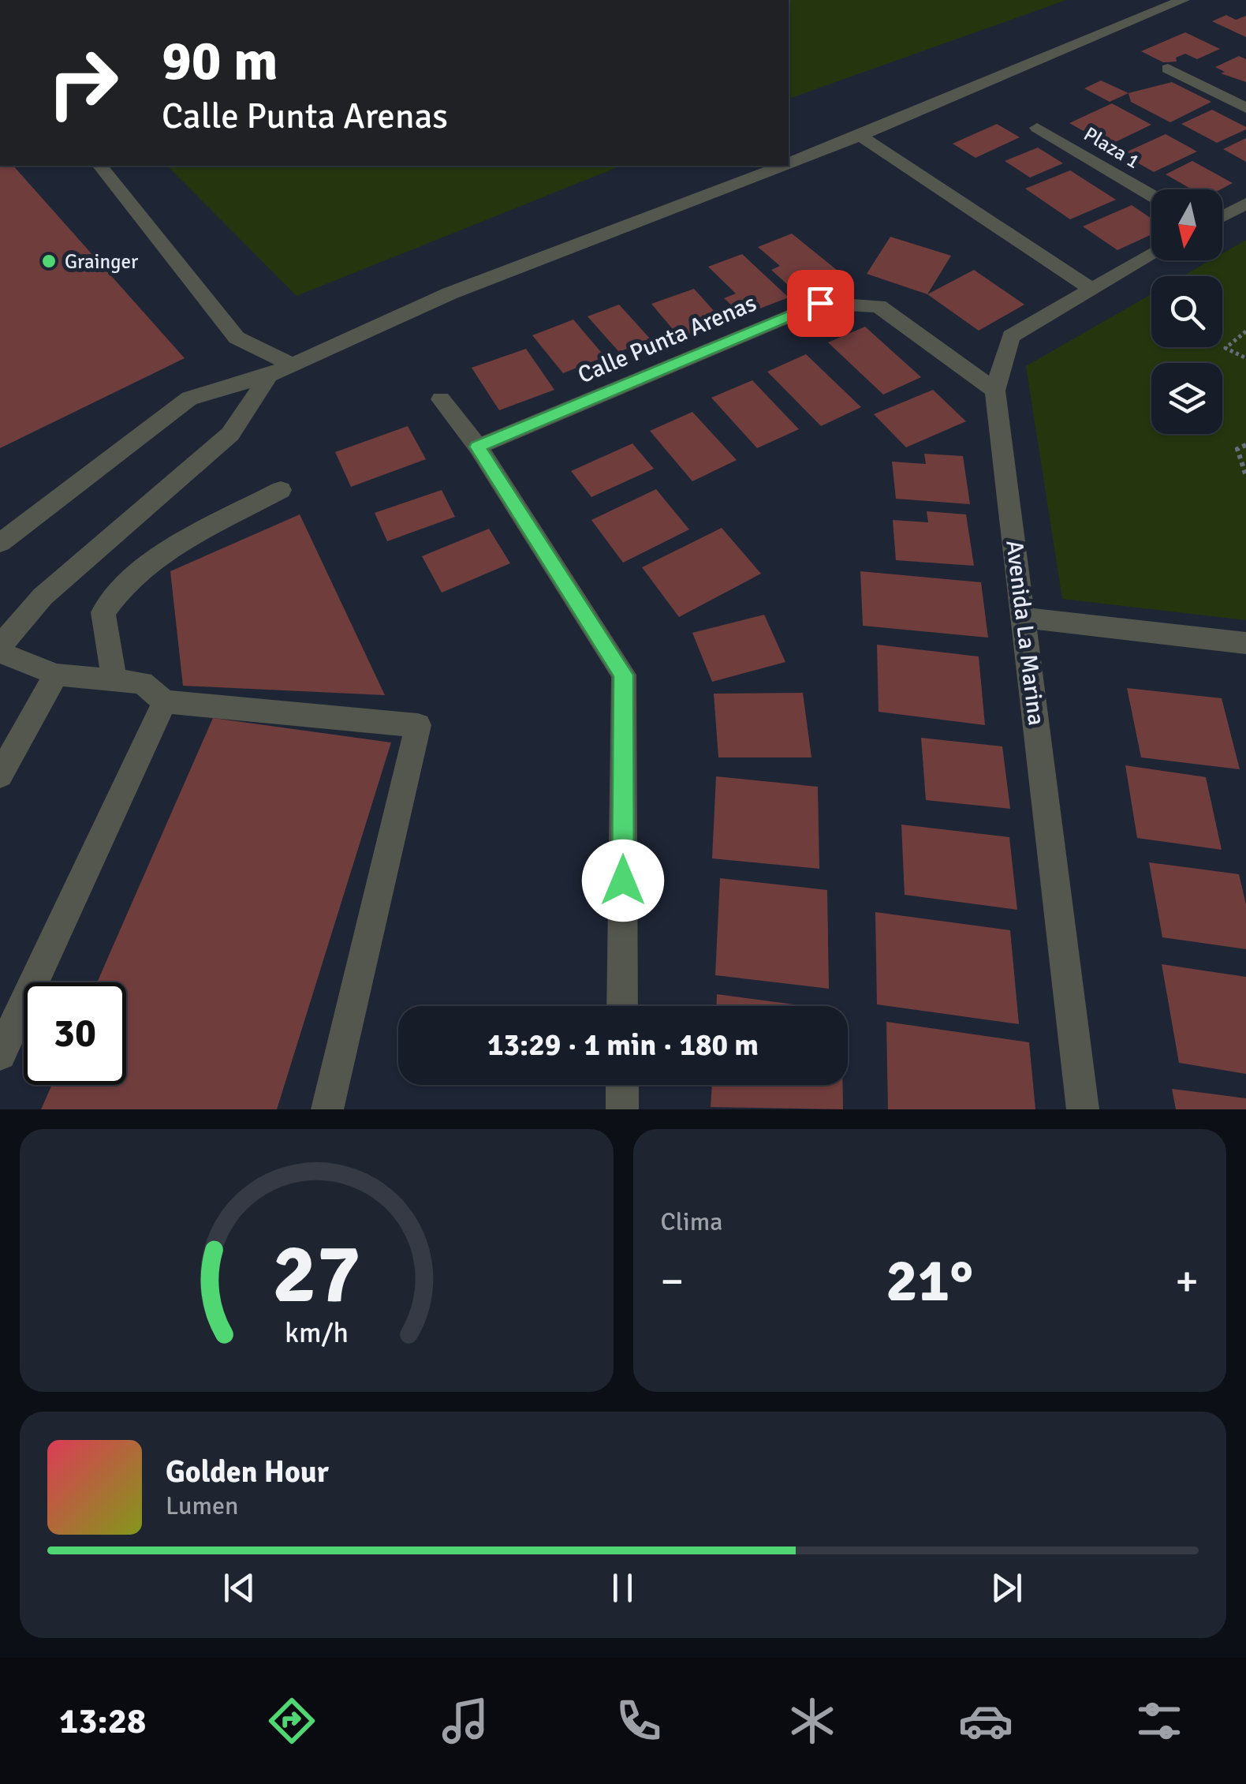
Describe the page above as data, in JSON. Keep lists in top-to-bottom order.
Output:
{
  "streets": {
    "street": ["Plaza 1", "Calle Punta Arenas", "Avenida La Marina"]
  },
  "crossings": [
    ["Calle Punta Arenas", "Avenida La Marina"]
  ],
  "places": ["Grainger"],
  "north": "bottom",
  "page": {
    "turn": ["90 m", "Calle Punta Arenas"],
    "limit": "30",
    "trip": "13:29 · 1 min · 180 m",
    "tile": "Clima",
    "heat": ["−", "21°", "+"],
    "song": ["Golden Hour", "Lumen"],
    "tabs": "13:28",
    "gauge": ["27", "km/h"]
  }
}
